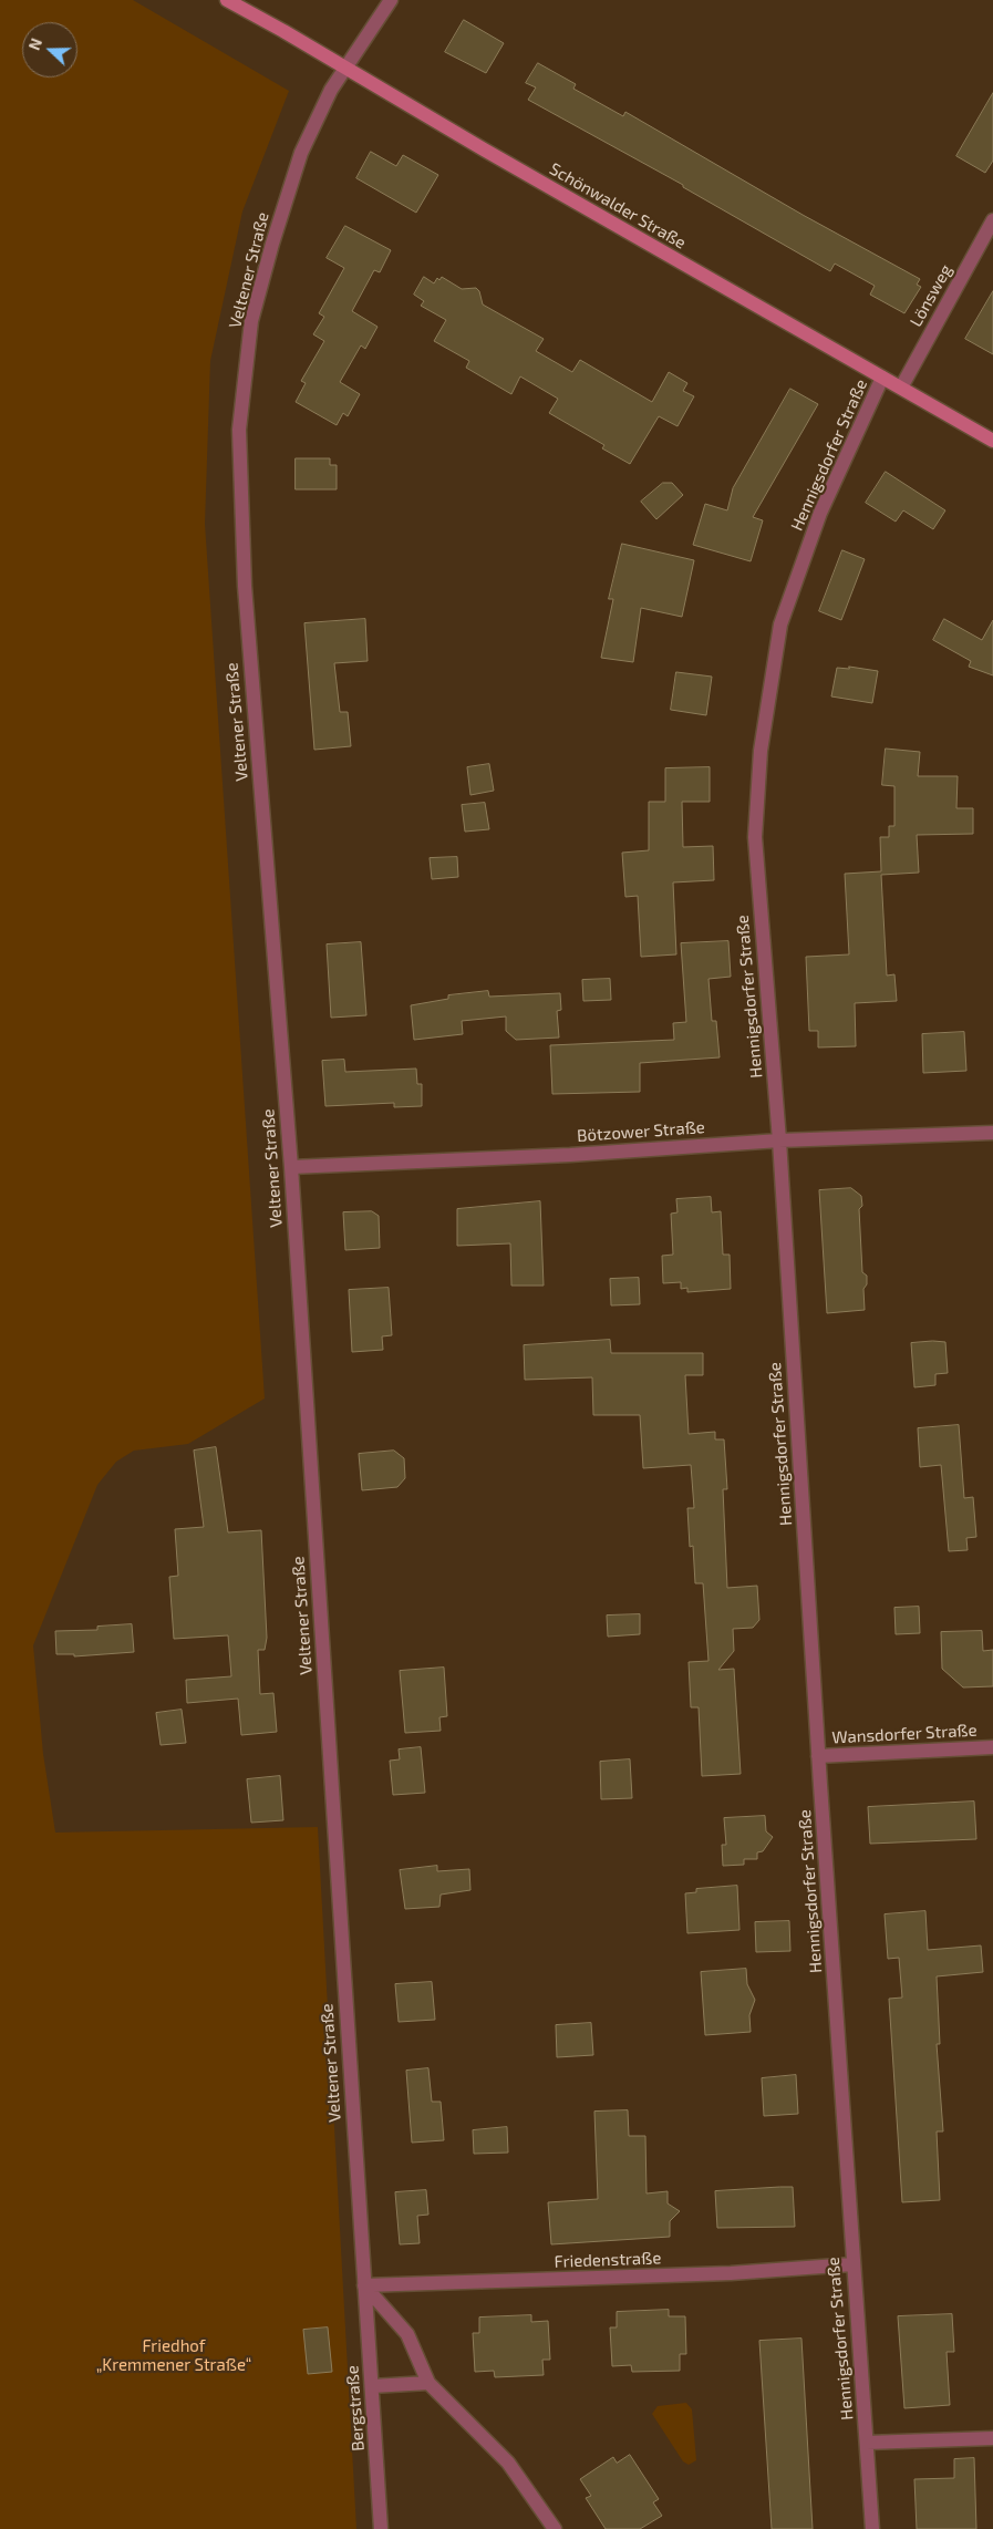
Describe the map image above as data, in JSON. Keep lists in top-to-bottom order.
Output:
{
  "streets": {
    "main road": ["Schönwalder Straße"],
    "street": [
      "Veltener Straße",
      "Lönsweg",
      "Hennigsdorfer Straße",
      "Bötzower Straße",
      "Wansdorfer Straße",
      "Friedenstraße",
      "Bergstraße"
    ]
  },
  "crossings": [
    ["Schönwalder Straße", "Veltener Straße"],
    ["Schönwalder Straße", "Lönsweg"],
    ["Schönwalder Straße", "Hennigsdorfer Straße"],
    ["Veltener Straße", "Bötzower Straße"],
    ["Veltener Straße", "Friedenstraße"],
    ["Veltener Straße", "Bergstraße"],
    ["Hennigsdorfer Straße", "Bötzower Straße"],
    ["Hennigsdorfer Straße", "Wansdorfer Straße"],
    ["Hennigsdorfer Straße", "Friedenstraße"],
    ["Friedenstraße", "Bergstraße"]
  ],
  "parks": ["Friedhof „Kremmener Straße“"],
  "north": "left"
}
